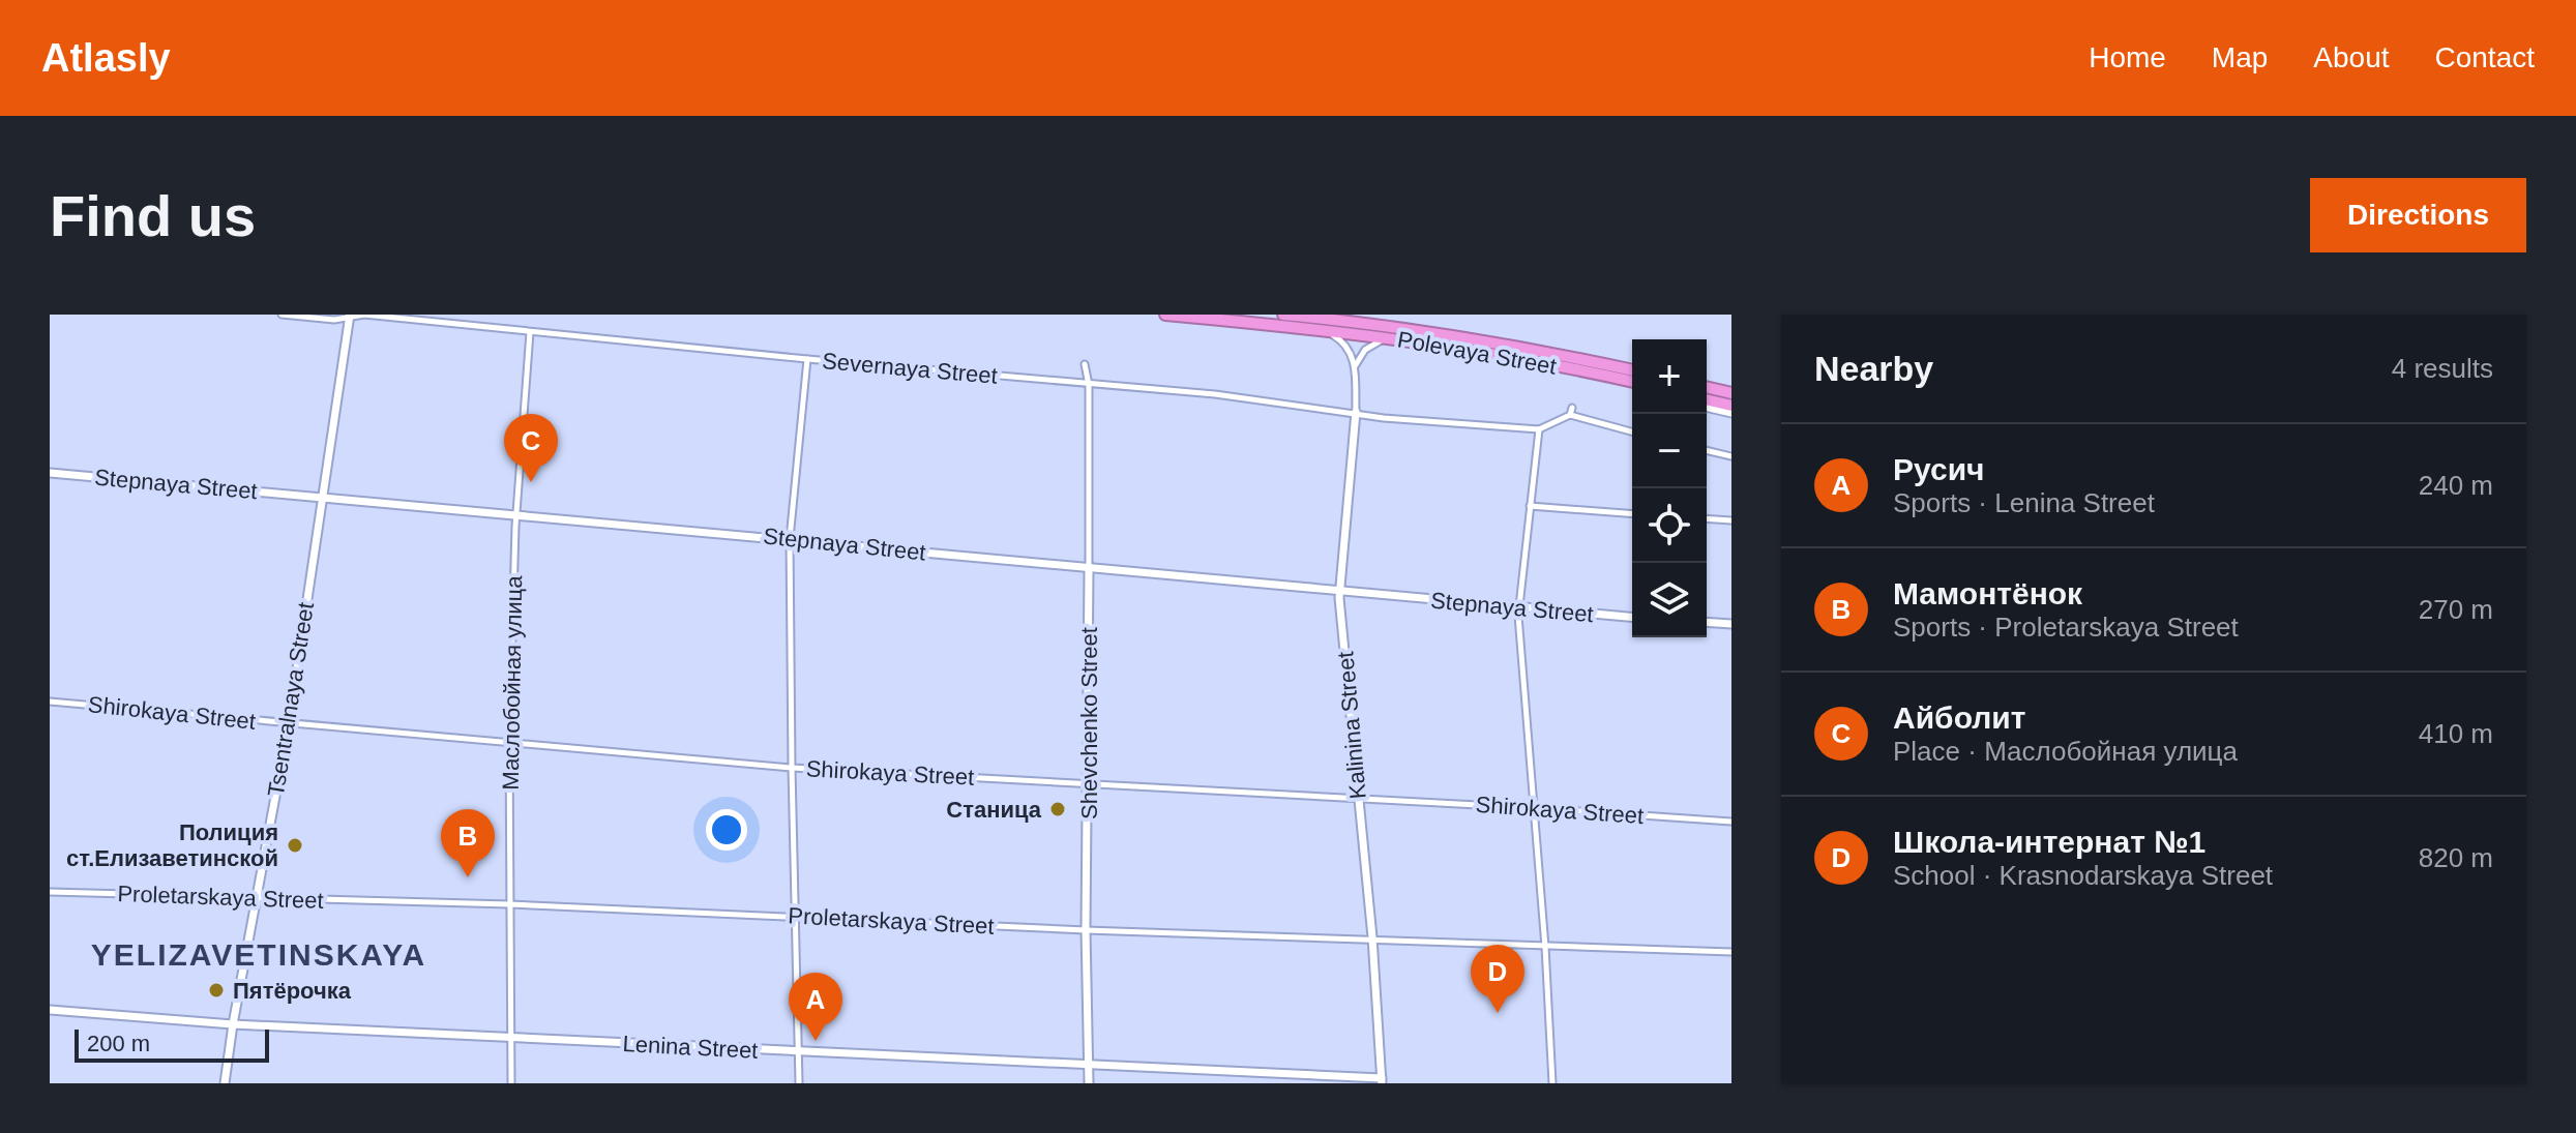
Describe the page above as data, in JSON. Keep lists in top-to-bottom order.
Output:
{
  "streets": {
    "highway": ["Polevaya Street"],
    "street": [
      "Severnaya Street",
      "Stepnaya Street",
      "Маслобойная улица",
      "Tsentralnaya Street",
      "Shirokaya Street",
      "Shevchenko Street",
      "Kalinina Street",
      "Proletarskaya Street",
      "Lenina Street"
    ]
  },
  "crossings": [
    ["Severnaya Street", "Маслобойная улица"],
    ["Severnaya Street", "Tsentralnaya Street"],
    ["Severnaya Street", "Shevchenko Street"],
    ["Severnaya Street", "Kalinina Street"],
    ["Stepnaya Street", "Маслобойная улица"],
    ["Stepnaya Street", "Tsentralnaya Street"],
    ["Stepnaya Street", "Shevchenko Street"],
    ["Stepnaya Street", "Kalinina Street"],
    ["Маслобойная улица", "Shirokaya Street"],
    ["Маслобойная улица", "Proletarskaya Street"],
    ["Маслобойная улица", "Lenina Street"],
    ["Tsentralnaya Street", "Shirokaya Street"],
    ["Tsentralnaya Street", "Proletarskaya Street"],
    ["Tsentralnaya Street", "Lenina Street"],
    ["Shirokaya Street", "Shevchenko Street"],
    ["Shirokaya Street", "Kalinina Street"],
    ["Shevchenko Street", "Proletarskaya Street"],
    ["Shevchenko Street", "Lenina Street"],
    ["Kalinina Street", "Proletarskaya Street"],
    ["Kalinina Street", "Lenina Street"]
  ],
  "districts": ["YELIZAVETINSKAYA"],
  "places": ["Станица", "Полиция ст.Елизаветинской", "Пятёрочка"],
  "scale_bar": "200 m",
  "page": {
    "header": "Atlasly",
    "nav": [
      "Home",
      "Map",
      "About",
      "Contact"
    ],
    "buttons": "Directions",
    "title": "Find us",
    "heading": ["Nearby", "4 results"],
    "map_buttons": ["+", "−"],
    "pins": [
      "C",
      "B",
      "D",
      "A"
    ],
    "list": [
      {
        "mark": "A",
        "name": "Русич",
        "note": "Sports · Lenina Street",
        "value": "240 m"
      },
      {
        "mark": "B",
        "name": "Мамонтёнок",
        "note": "Sports · Proletarskaya Street",
        "value": "270 m"
      },
      {
        "mark": "C",
        "name": "Айболит",
        "note": "Place · Маслобойная улица",
        "value": "410 m"
      },
      {
        "mark": "D",
        "name": "Школа-интернат №1",
        "note": "School · Krasnodarskaya Street",
        "value": "820 m"
      }
    ],
    "scale": "200 m"
  }
}
